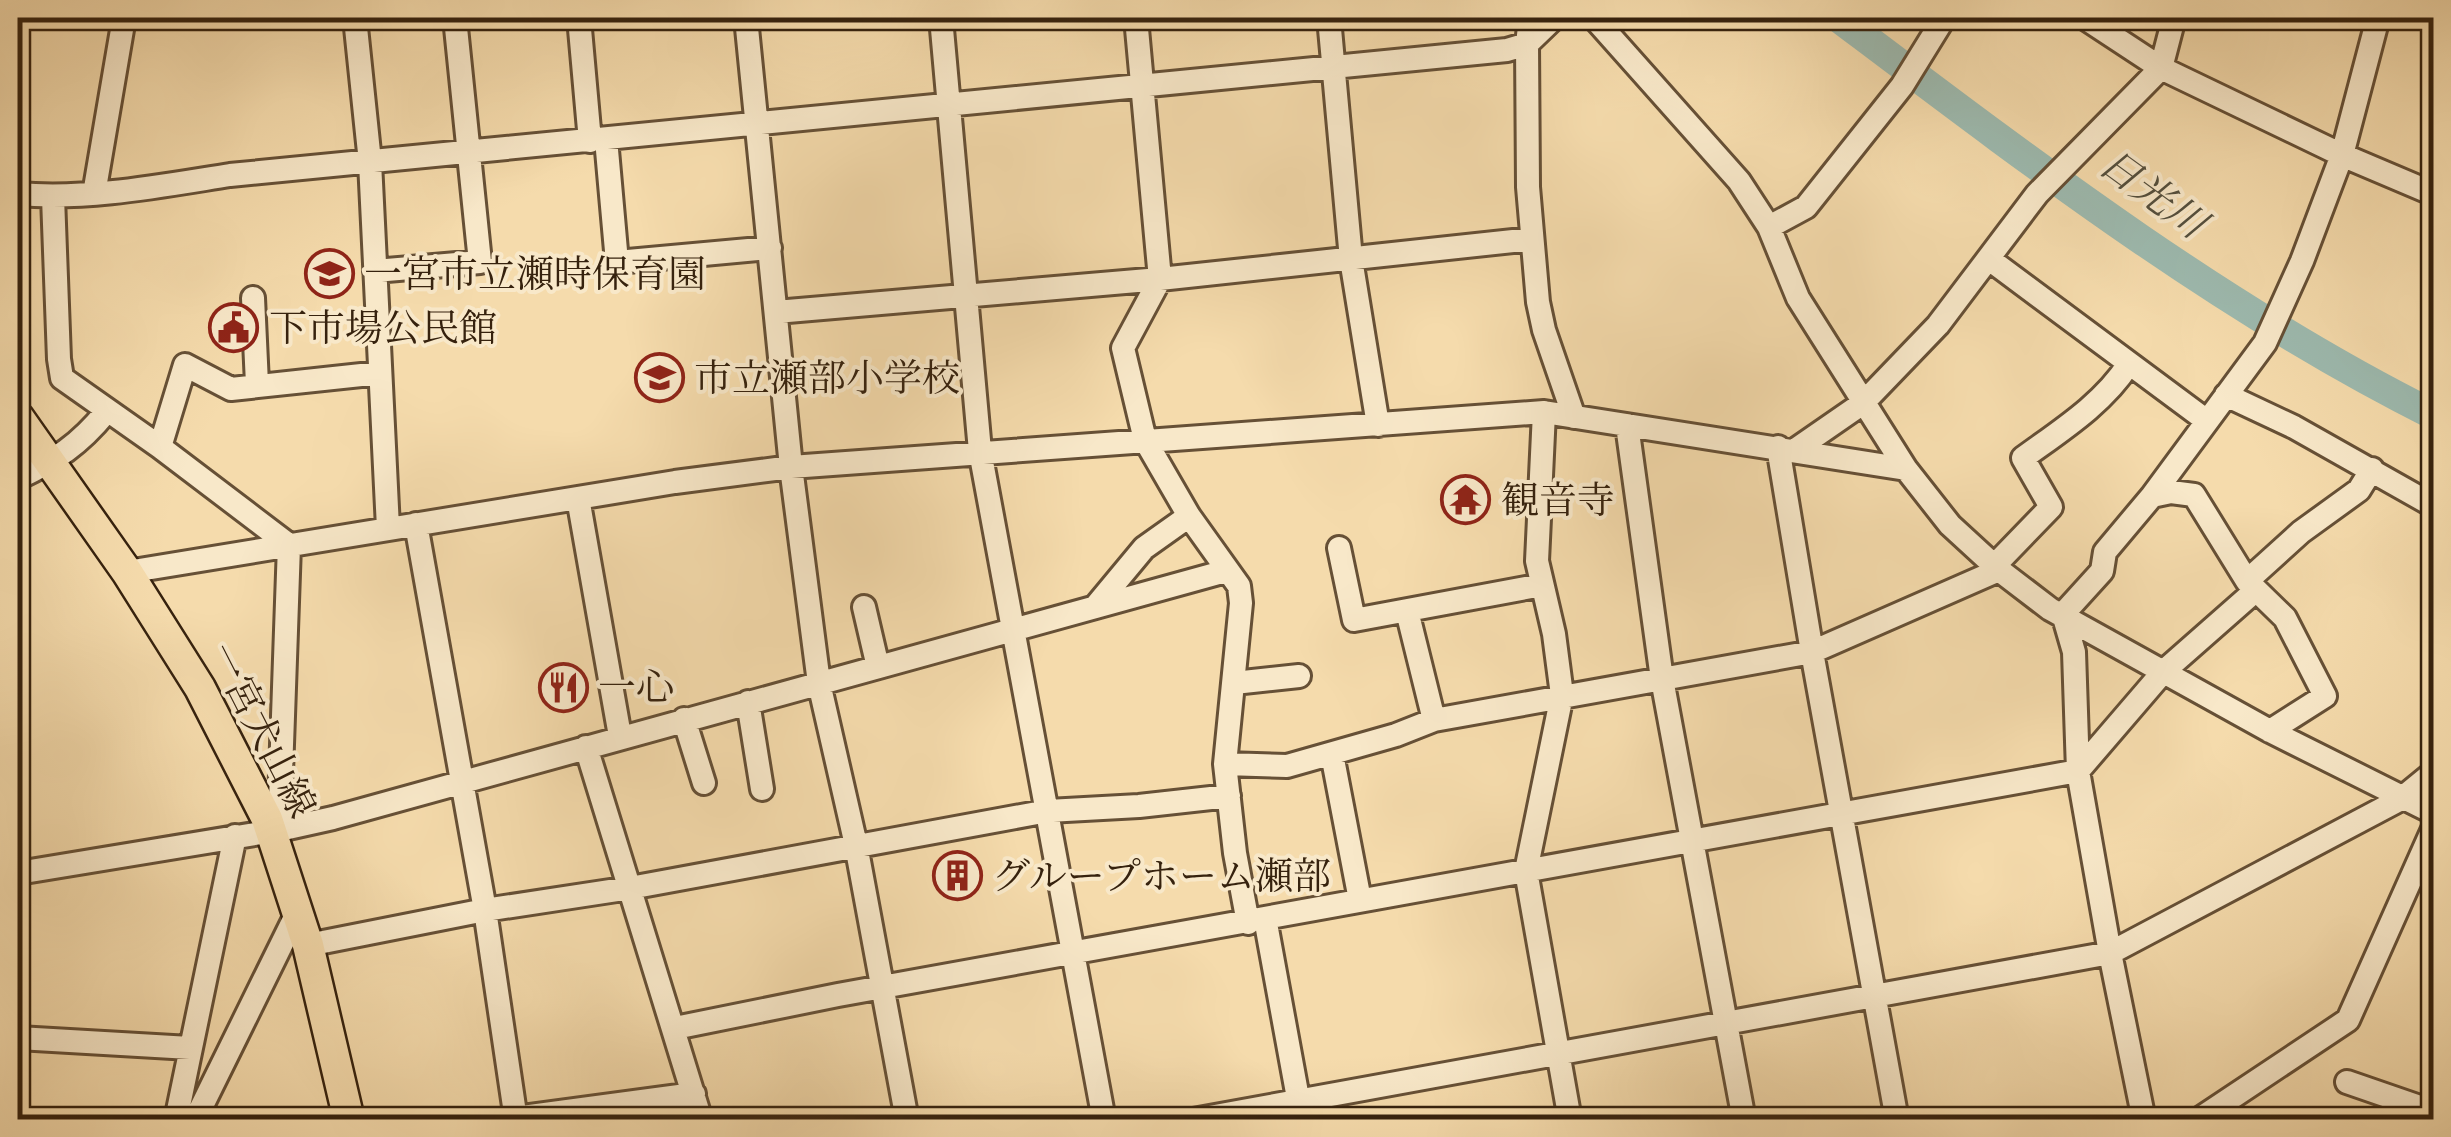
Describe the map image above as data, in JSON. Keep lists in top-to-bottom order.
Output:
{
  "streets": {
    "main road": ["一宮犬山線"]
  },
  "water": ["日光川"],
  "places": {
    "school or university": ["一宮市立瀬時保育園", "市立瀬部小学校"],
    "public building": ["下市場公民館"],
    "temple": ["観音寺"],
    "restaurant": ["一心"],
    "building": ["グループホーム瀬部"]
  }
}
